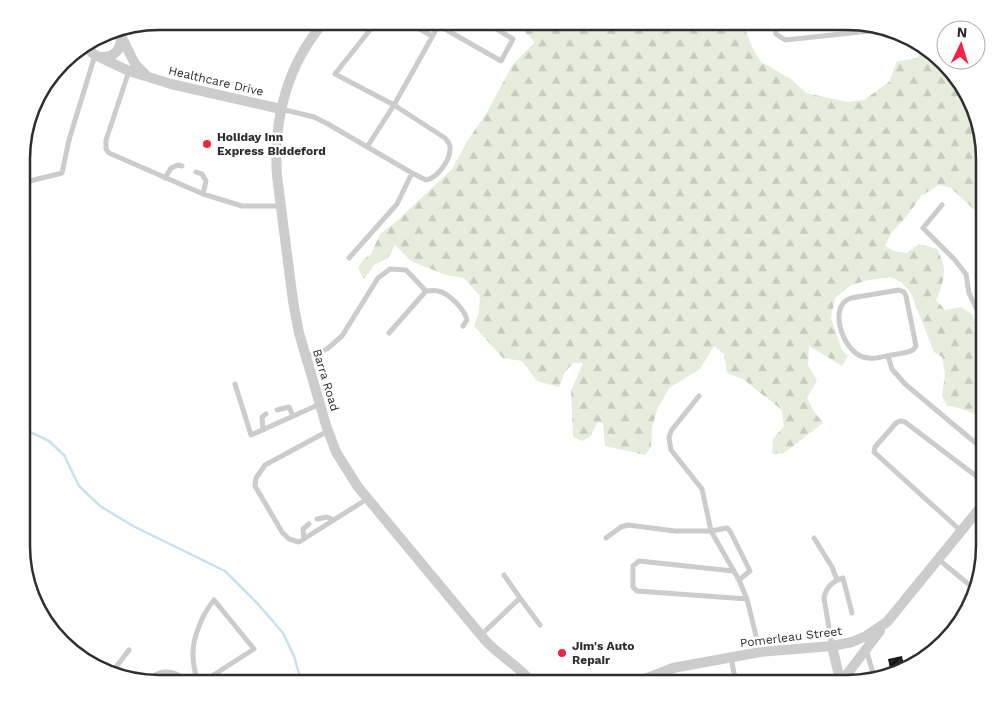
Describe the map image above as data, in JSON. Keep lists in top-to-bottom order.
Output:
{
  "streets": {
    "street": ["Healthcare Drive", "Barra Road", "Pomerleau Street"]
  },
  "crossings": [
    ["Healthcare Drive", "Barra Road"]
  ],
  "places": ["Holiday Inn Express Biddeford", "Jim's Auto Repair"],
  "north": "top"
}
